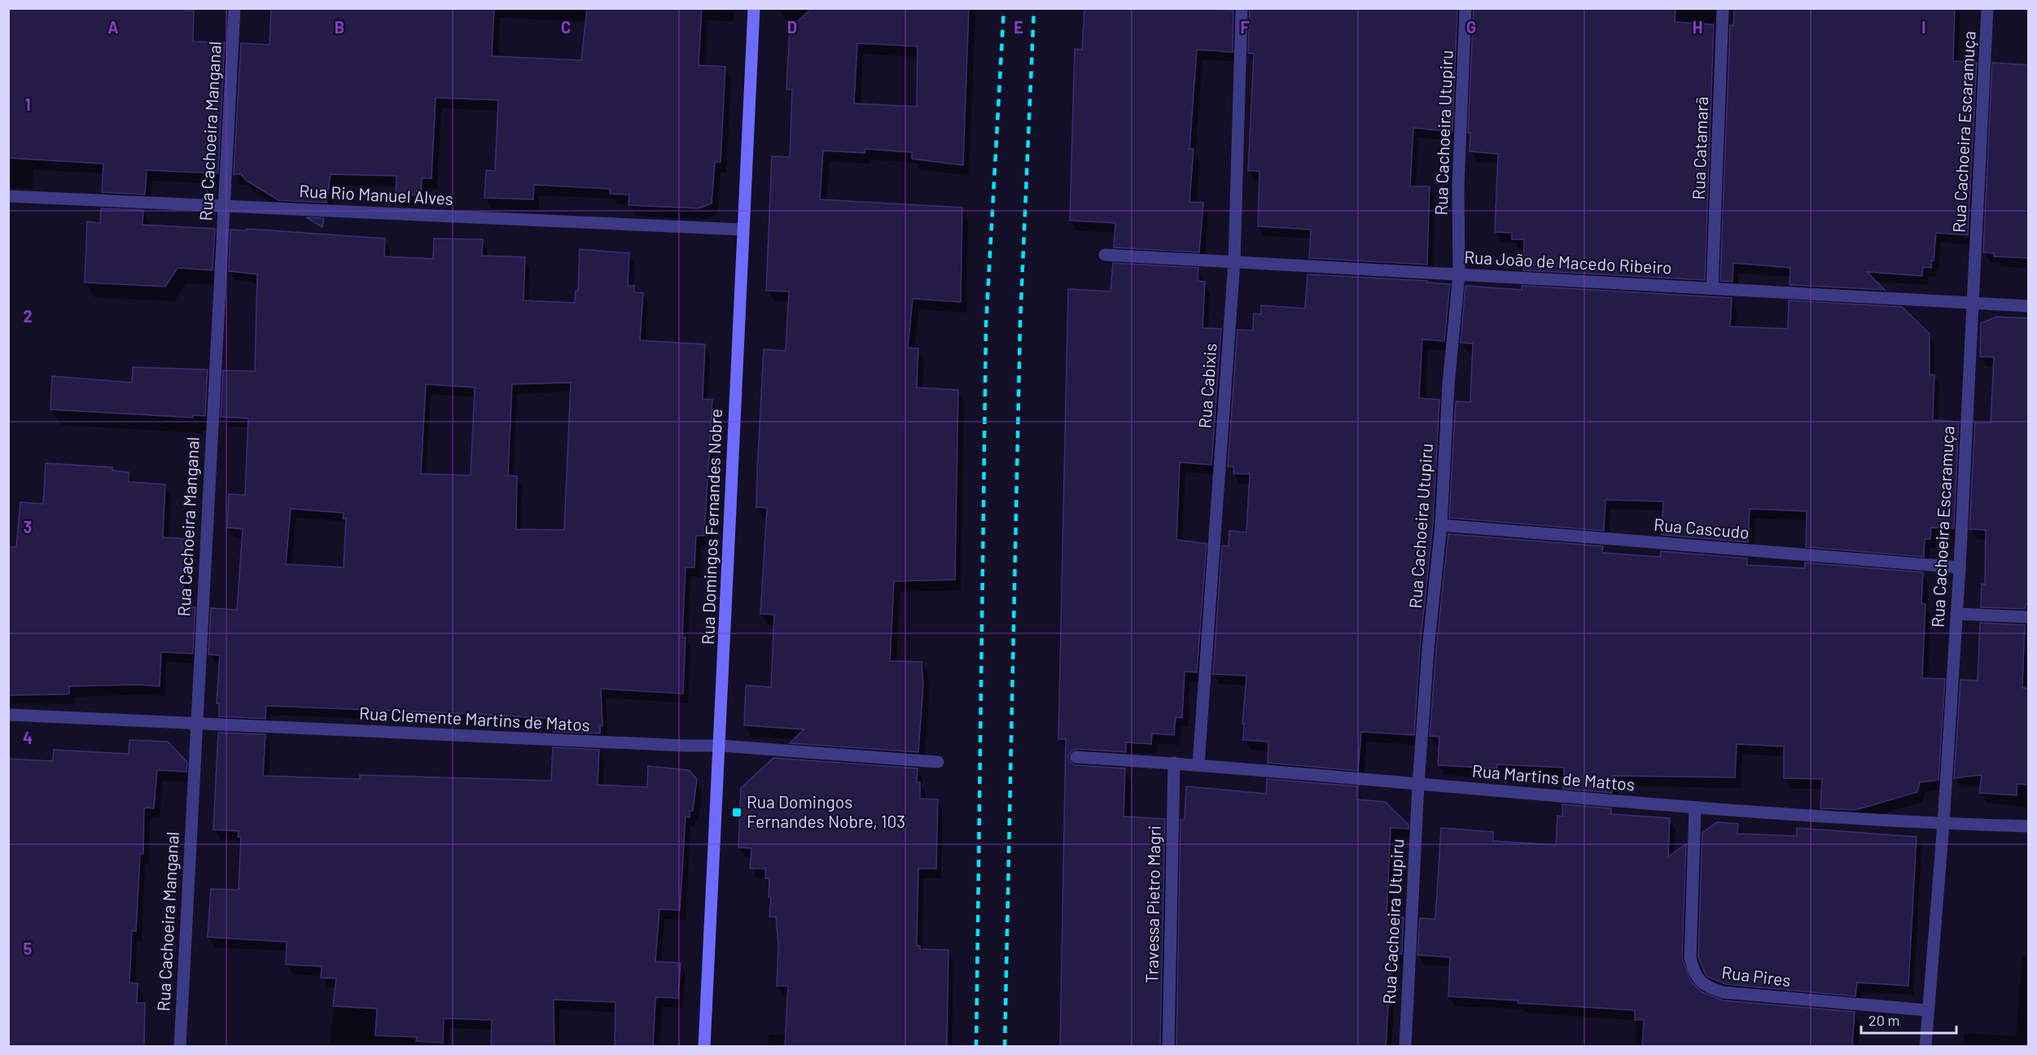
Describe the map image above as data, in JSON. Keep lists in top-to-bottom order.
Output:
{
  "streets": {
    "street": [
      "Rua Cachoeira Manganal",
      "Rua Cachoeira Escaramuça",
      "Rua Cachoeira Utupiru",
      "Rua Catamarã",
      "Rua Rio Manuel Alves",
      "Rua João de Macedo Ribeiro",
      "Rua Cabixis",
      "Rua Domingos Fernandes Nobre",
      "Rua Cascudo",
      "Rua Clemente Martins de Matos",
      "Rua Martins de Mattos",
      "Travessa Pietro Magri",
      "Rua Pires"
    ]
  },
  "crossings": [
    ["Rua Cachoeira Manganal", "Rua Rio Manuel Alves"],
    ["Rua Cachoeira Manganal", "Rua Clemente Martins de Matos"],
    ["Rua Cachoeira Escaramuça", "Rua João de Macedo Ribeiro"],
    ["Rua Cachoeira Escaramuça", "Rua Cascudo"],
    ["Rua Cachoeira Escaramuça", "Rua Martins de Mattos"],
    ["Rua Cachoeira Escaramuça", "Rua Pires"],
    ["Rua Cachoeira Utupiru", "Rua João de Macedo Ribeiro"],
    ["Rua Cachoeira Utupiru", "Rua Cascudo"],
    ["Rua Cachoeira Utupiru", "Rua Martins de Mattos"],
    ["Rua Catamarã", "Rua João de Macedo Ribeiro"],
    ["Rua Rio Manuel Alves", "Rua Domingos Fernandes Nobre"],
    ["Rua João de Macedo Ribeiro", "Rua Cabixis"],
    ["Rua Cabixis", "Rua Martins de Mattos"],
    ["Rua Domingos Fernandes Nobre", "Rua Clemente Martins de Matos"],
    ["Rua Martins de Mattos", "Travessa Pietro Magri"],
    ["Rua Martins de Mattos", "Rua Pires"]
  ],
  "places": {
    "transit": ["Rua Domingos Fernandes Nobre, 103"]
  },
  "scale_bar": "20 m",
  "grid": {
    "columns": [
      "A",
      "B",
      "C",
      "D",
      "E",
      "F",
      "G",
      "H",
      "I"
    ],
    "rows": [
      "1",
      "2",
      "3",
      "4",
      "5"
    ]
  }
}
